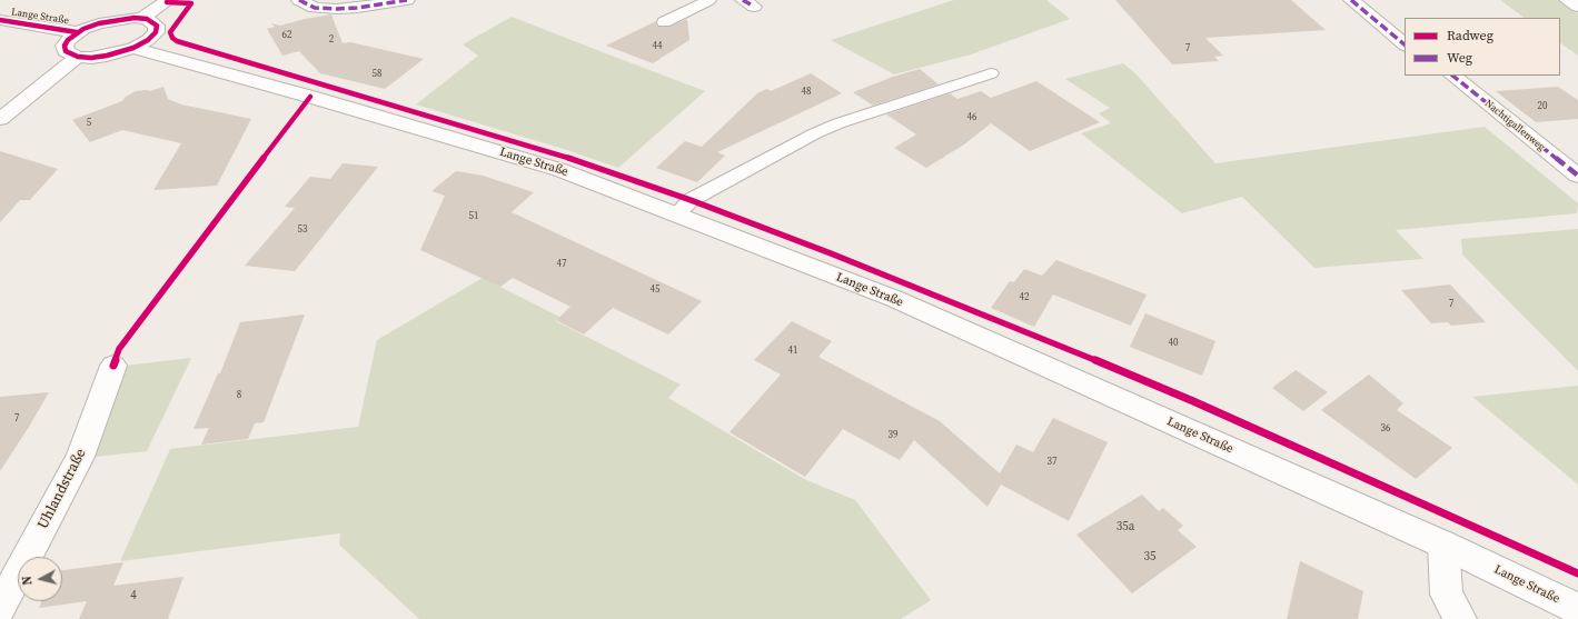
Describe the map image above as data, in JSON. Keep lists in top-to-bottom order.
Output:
{
  "streets": {
    "main road": ["Lange Straße", "Nachtigallenweg", "Uhlandstraße"]
  },
  "house_numbers": [
    "62",
    "2",
    "44",
    "7",
    "58",
    "48",
    "20",
    "46",
    "5",
    "51",
    "53",
    "47",
    "45",
    "42",
    "7",
    "40",
    "41",
    "8",
    "7",
    "36",
    "39",
    "37",
    "35a",
    "35",
    "4"
  ],
  "legend": ["Radweg", "Weg"],
  "north": "left"
}
